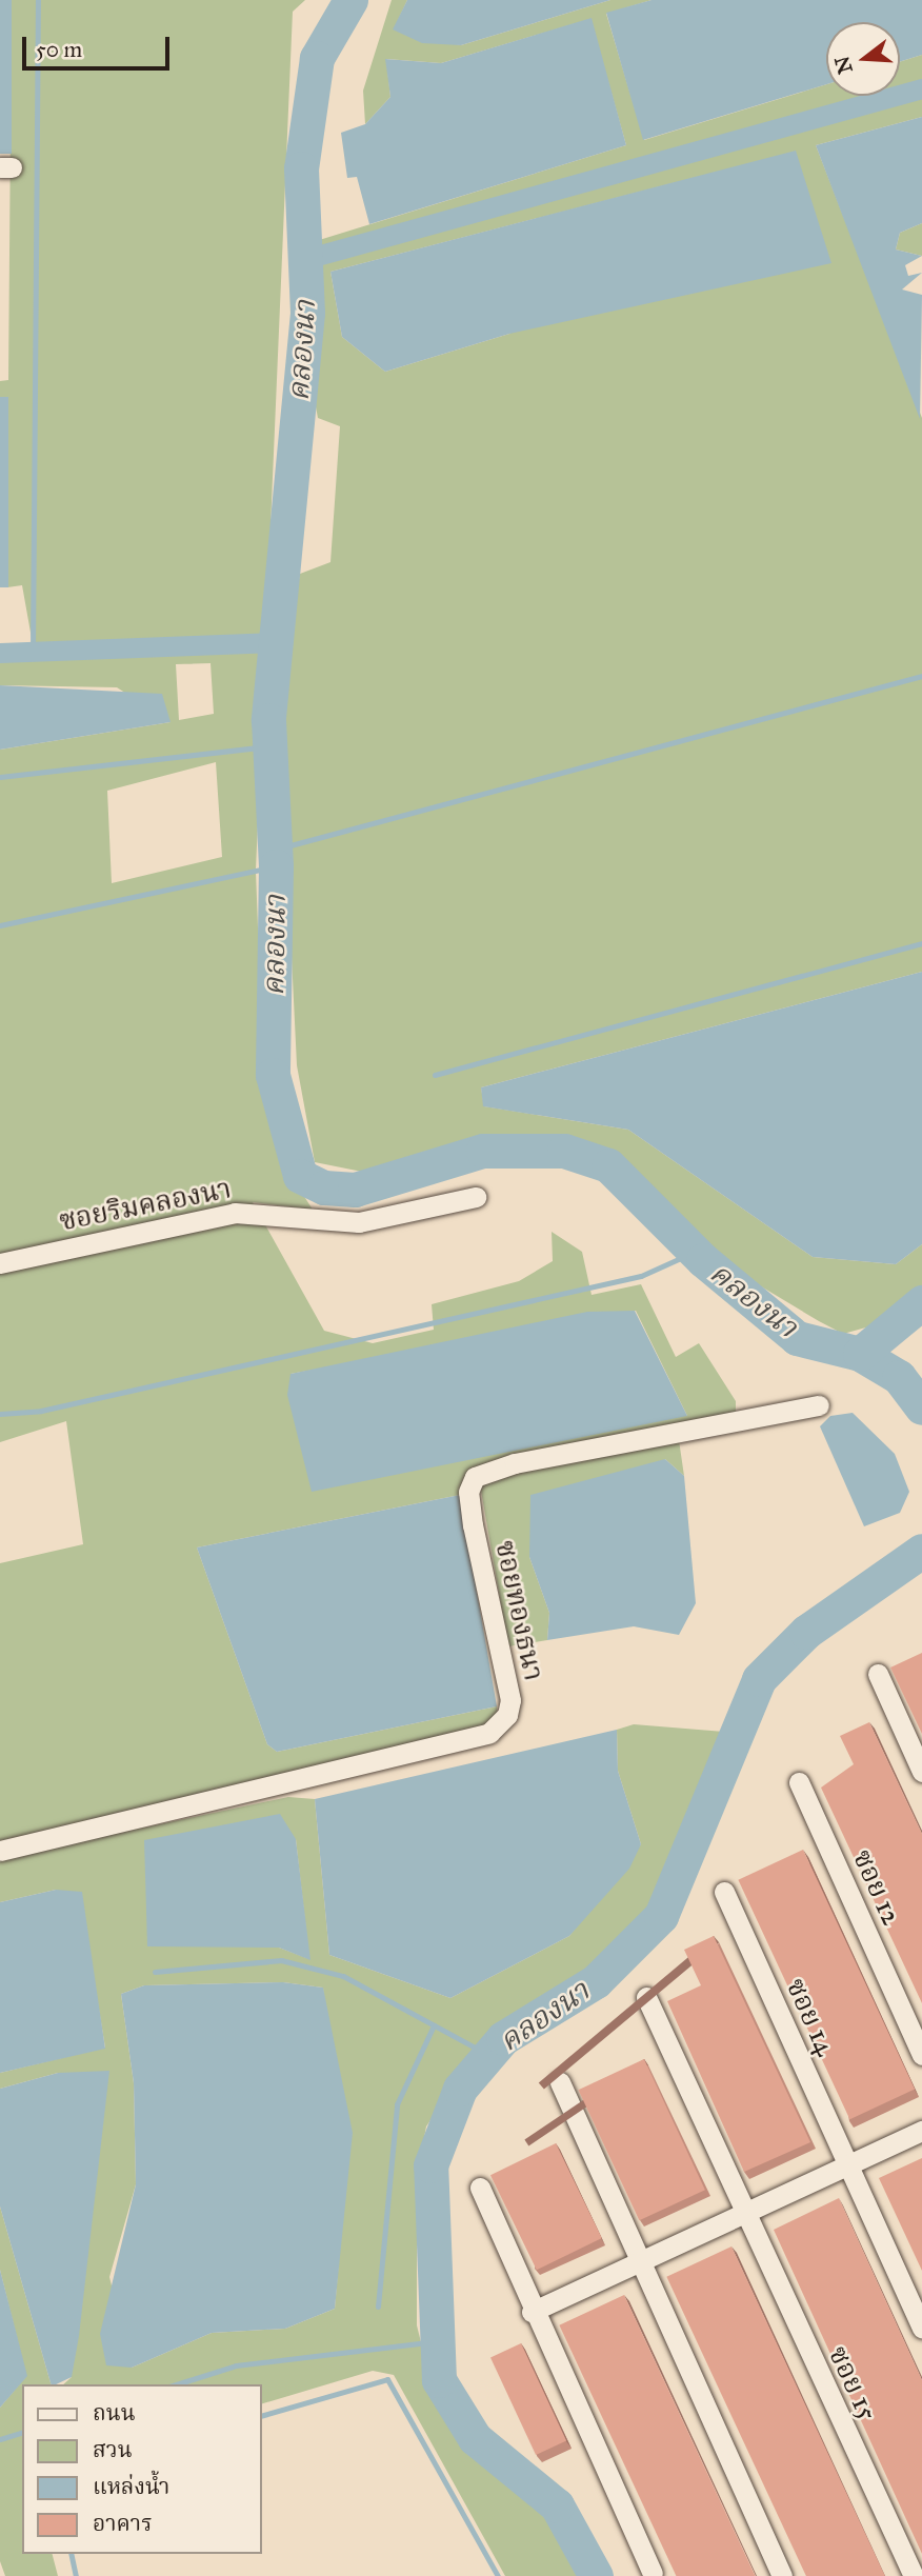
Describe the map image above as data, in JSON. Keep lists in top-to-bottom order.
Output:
{
  "streets": {
    "street": [
      "ซอยริมคลองนา",
      "ซอยทองธนา",
      "ซอย 12",
      "ซอย 14",
      "ซอย 15"
    ]
  },
  "water": ["คลองนา"],
  "legend": [
    "ถนน",
    "สวน",
    "แหล่งน้ำ",
    "อาคาร"
  ],
  "scale_bar": "50 m",
  "north": "left"
}
